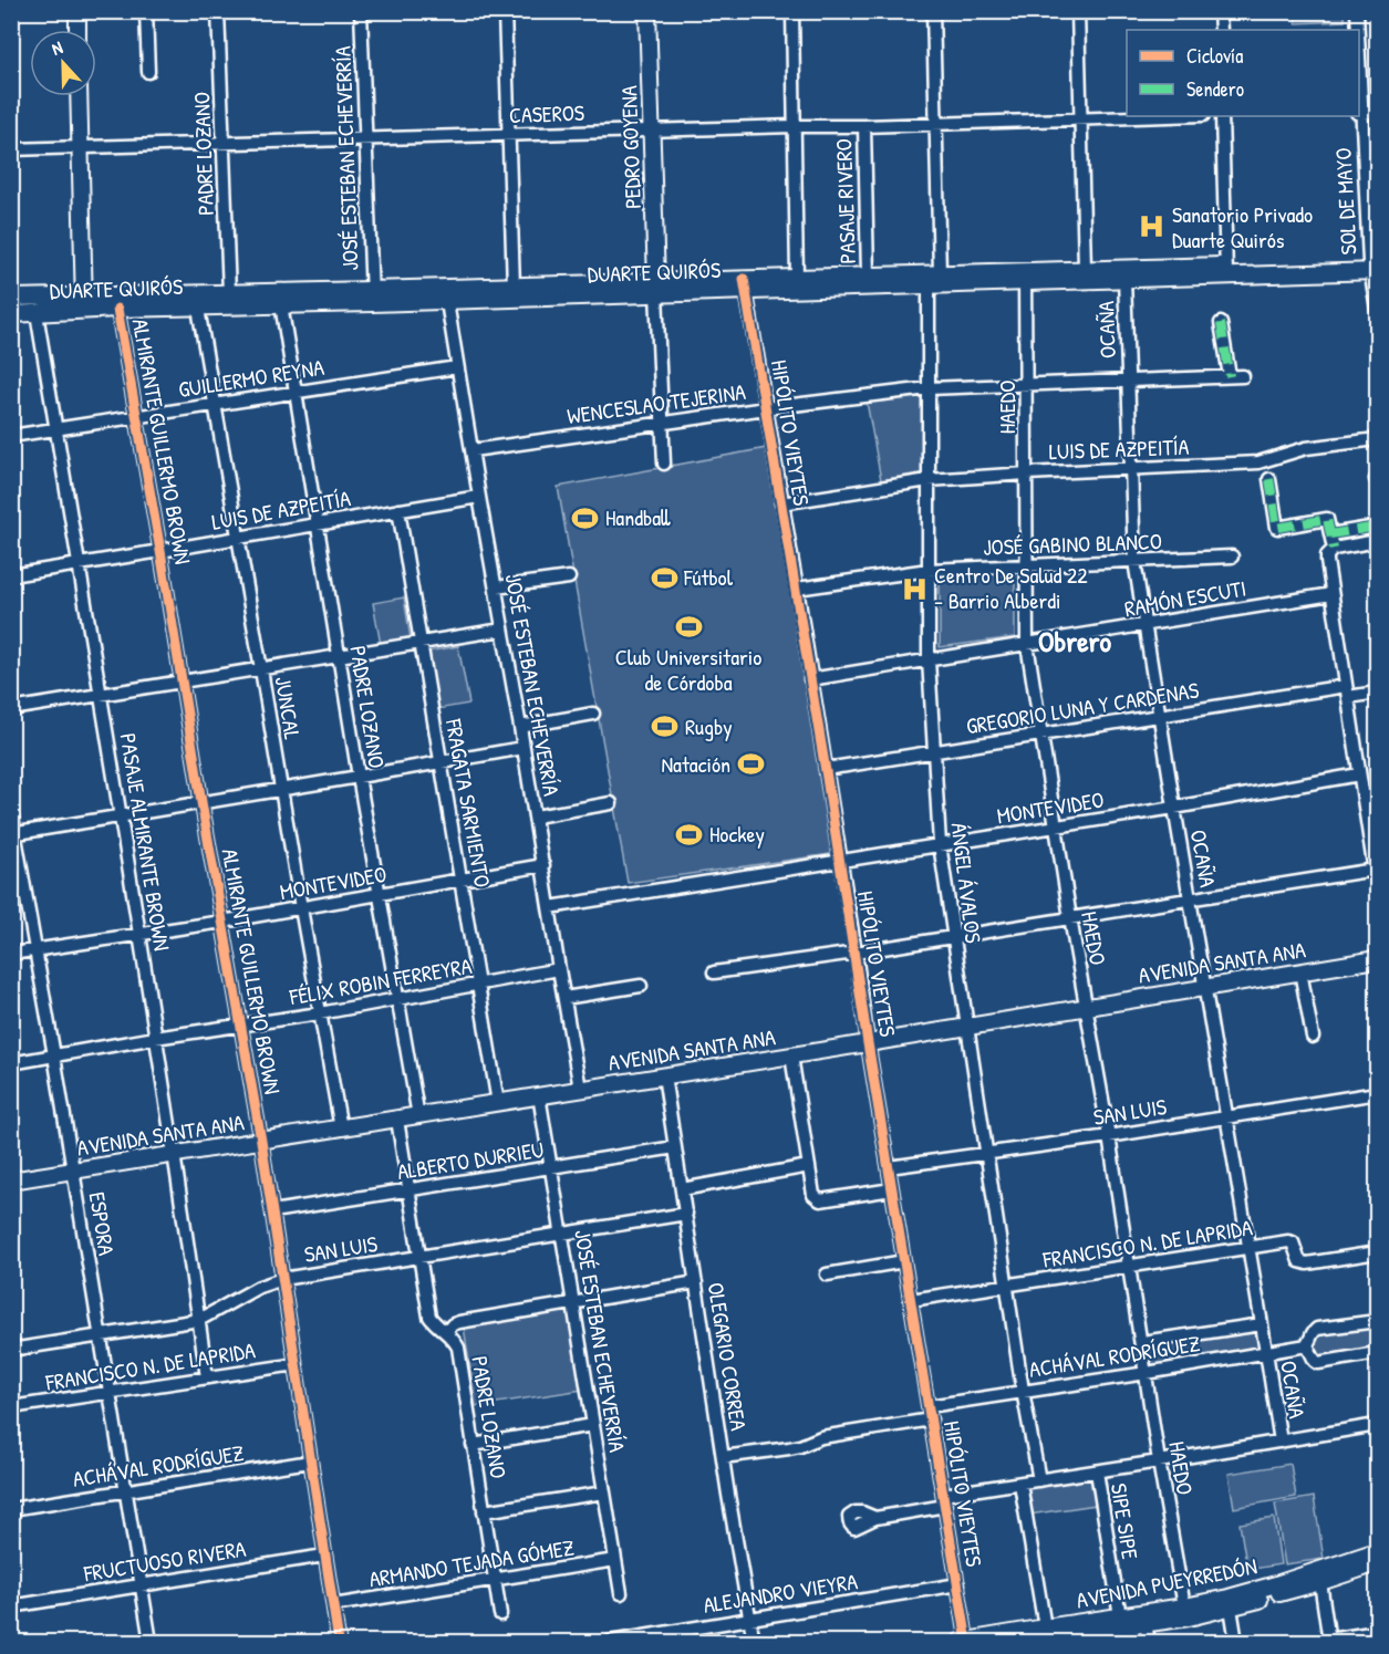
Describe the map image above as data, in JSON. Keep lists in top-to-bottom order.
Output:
{
  "streets": {
    "main road": [
      "PEDRO GOYENA",
      "DUARTE QUIRÓS",
      "AVENIDA SANTA ANA",
      "AVENIDA PUEYRREDÓN"
    ],
    "street": [
      "CASEROS",
      "PADRE LOZANO",
      "JOSÉ ESTEBAN ECHEVERRÍA",
      "PASAJE RIVERO",
      "SOL DE MAYO",
      "OCAÑA",
      "GUILLERMO REYNA",
      "WENCESLAO TEJERINA",
      "HAEDO",
      "HIPÓLITO VIEYTES",
      "ALMIRANTE GUILLERMO BROWN",
      "LUIS DE AZPEITÍA",
      "JOSÉ GABINO BLANCO",
      "RAMÓN ESCUTI",
      "JUNCAL",
      "GREGORIO LUNA Y CARDENAS",
      "FRAGATA SARMIENTO",
      "MONTEVIDEO",
      "PASAJE ALMIRANTE BROWN",
      "ÁNGEL ÁVALOS",
      "FÉLIX ROBIN FERREYRA",
      "SAN LUIS",
      "ALBERTO DURRIEU",
      "ESPORA",
      "FRANCISCO N. DE LAPRIDA",
      "OLEGARIO CORREA",
      "ACHÁVAL RODRÍGUEZ",
      "SIPE SIPE",
      "FRUCTUOSO RIVERA",
      "ARMANDO TEJADA GÓMEZ",
      "ALEJANDRO VIEYRA"
    ]
  },
  "crossings": [
    ["CASEROS", "PEDRO GOYENA"],
    ["CASEROS", "PADRE LOZANO"],
    ["CASEROS", "JOSÉ ESTEBAN ECHEVERRÍA"],
    ["CASEROS", "PASAJE RIVERO"],
    ["PEDRO GOYENA", "DUARTE QUIRÓS"],
    ["PEDRO GOYENA", "WENCESLAO TEJERINA"],
    ["PADRE LOZANO", "DUARTE QUIRÓS"],
    ["PADRE LOZANO", "GUILLERMO REYNA"],
    ["PADRE LOZANO", "LUIS DE AZPEITÍA"],
    ["PADRE LOZANO", "MONTEVIDEO"],
    ["PADRE LOZANO", "AVENIDA SANTA ANA"],
    ["PADRE LOZANO", "FÉLIX ROBIN FERREYRA"],
    ["PADRE LOZANO", "SAN LUIS"],
    ["PADRE LOZANO", "ALBERTO DURRIEU"],
    ["PADRE LOZANO", "ARMANDO TEJADA GÓMEZ"],
    ["JOSÉ ESTEBAN ECHEVERRÍA", "DUARTE QUIRÓS"],
    ["JOSÉ ESTEBAN ECHEVERRÍA", "GUILLERMO REYNA"],
    ["JOSÉ ESTEBAN ECHEVERRÍA", "WENCESLAO TEJERINA"],
    ["JOSÉ ESTEBAN ECHEVERRÍA", "LUIS DE AZPEITÍA"],
    ["JOSÉ ESTEBAN ECHEVERRÍA", "MONTEVIDEO"],
    ["JOSÉ ESTEBAN ECHEVERRÍA", "AVENIDA SANTA ANA"],
    ["JOSÉ ESTEBAN ECHEVERRÍA", "FÉLIX ROBIN FERREYRA"],
    ["JOSÉ ESTEBAN ECHEVERRÍA", "SAN LUIS"],
    ["JOSÉ ESTEBAN ECHEVERRÍA", "ALBERTO DURRIEU"],
    ["JOSÉ ESTEBAN ECHEVERRÍA", "ARMANDO TEJADA GÓMEZ"],
    ["PASAJE RIVERO", "DUARTE QUIRÓS"],
    ["SOL DE MAYO", "DUARTE QUIRÓS"],
    ["DUARTE QUIRÓS", "OCAÑA"],
    ["DUARTE QUIRÓS", "HAEDO"],
    ["DUARTE QUIRÓS", "HIPÓLITO VIEYTES"],
    ["DUARTE QUIRÓS", "ALMIRANTE GUILLERMO BROWN"],
    ["DUARTE QUIRÓS", "JUNCAL"],
    ["DUARTE QUIRÓS", "PASAJE ALMIRANTE BROWN"],
    ["DUARTE QUIRÓS", "ÁNGEL ÁVALOS"],
    ["OCAÑA", "WENCESLAO TEJERINA"],
    ["OCAÑA", "LUIS DE AZPEITÍA"],
    ["OCAÑA", "JOSÉ GABINO BLANCO"],
    ["OCAÑA", "RAMÓN ESCUTI"],
    ["OCAÑA", "GREGORIO LUNA Y CARDENAS"],
    ["OCAÑA", "MONTEVIDEO"],
    ["OCAÑA", "AVENIDA SANTA ANA"],
    ["OCAÑA", "SAN LUIS"],
    ["OCAÑA", "FRANCISCO N. DE LAPRIDA"],
    ["OCAÑA", "ACHÁVAL RODRÍGUEZ"],
    ["GUILLERMO REYNA", "ALMIRANTE GUILLERMO BROWN"],
    ["GUILLERMO REYNA", "JUNCAL"],
    ["GUILLERMO REYNA", "PASAJE ALMIRANTE BROWN"],
    ["WENCESLAO TEJERINA", "HAEDO"],
    ["WENCESLAO TEJERINA", "HIPÓLITO VIEYTES"],
    ["WENCESLAO TEJERINA", "ÁNGEL ÁVALOS"],
    ["HAEDO", "LUIS DE AZPEITÍA"],
    ["HAEDO", "JOSÉ GABINO BLANCO"],
    ["HAEDO", "RAMÓN ESCUTI"],
    ["HAEDO", "GREGORIO LUNA Y CARDENAS"],
    ["HAEDO", "MONTEVIDEO"],
    ["HAEDO", "AVENIDA SANTA ANA"],
    ["HAEDO", "SAN LUIS"],
    ["HAEDO", "FRANCISCO N. DE LAPRIDA"],
    ["HAEDO", "ACHÁVAL RODRÍGUEZ"],
    ["HAEDO", "AVENIDA PUEYRREDÓN"],
    ["HIPÓLITO VIEYTES", "LUIS DE AZPEITÍA"],
    ["HIPÓLITO VIEYTES", "JOSÉ GABINO BLANCO"],
    ["HIPÓLITO VIEYTES", "RAMÓN ESCUTI"],
    ["HIPÓLITO VIEYTES", "GREGORIO LUNA Y CARDENAS"],
    ["HIPÓLITO VIEYTES", "MONTEVIDEO"],
    ["HIPÓLITO VIEYTES", "AVENIDA SANTA ANA"],
    ["HIPÓLITO VIEYTES", "SAN LUIS"],
    ["HIPÓLITO VIEYTES", "FRANCISCO N. DE LAPRIDA"],
    ["HIPÓLITO VIEYTES", "ACHÁVAL RODRÍGUEZ"],
    ["HIPÓLITO VIEYTES", "AVENIDA PUEYRREDÓN"],
    ["HIPÓLITO VIEYTES", "ALEJANDRO VIEYRA"],
    ["ALMIRANTE GUILLERMO BROWN", "LUIS DE AZPEITÍA"],
    ["ALMIRANTE GUILLERMO BROWN", "MONTEVIDEO"],
    ["ALMIRANTE GUILLERMO BROWN", "AVENIDA SANTA ANA"],
    ["ALMIRANTE GUILLERMO BROWN", "FÉLIX ROBIN FERREYRA"],
    ["ALMIRANTE GUILLERMO BROWN", "SAN LUIS"],
    ["ALMIRANTE GUILLERMO BROWN", "ALBERTO DURRIEU"],
    ["ALMIRANTE GUILLERMO BROWN", "FRANCISCO N. DE LAPRIDA"],
    ["ALMIRANTE GUILLERMO BROWN", "ACHÁVAL RODRÍGUEZ"],
    ["ALMIRANTE GUILLERMO BROWN", "FRUCTUOSO RIVERA"],
    ["ALMIRANTE GUILLERMO BROWN", "ARMANDO TEJADA GÓMEZ"],
    ["LUIS DE AZPEITÍA", "JUNCAL"],
    ["LUIS DE AZPEITÍA", "FRAGATA SARMIENTO"],
    ["LUIS DE AZPEITÍA", "PASAJE ALMIRANTE BROWN"],
    ["LUIS DE AZPEITÍA", "ÁNGEL ÁVALOS"],
    ["JOSÉ GABINO BLANCO", "ÁNGEL ÁVALOS"],
    ["RAMÓN ESCUTI", "ÁNGEL ÁVALOS"],
    ["JUNCAL", "MONTEVIDEO"],
    ["JUNCAL", "AVENIDA SANTA ANA"],
    ["JUNCAL", "FÉLIX ROBIN FERREYRA"],
    ["GREGORIO LUNA Y CARDENAS", "ÁNGEL ÁVALOS"],
    ["FRAGATA SARMIENTO", "MONTEVIDEO"],
    ["FRAGATA SARMIENTO", "AVENIDA SANTA ANA"],
    ["FRAGATA SARMIENTO", "FÉLIX ROBIN FERREYRA"],
    ["MONTEVIDEO", "PASAJE ALMIRANTE BROWN"],
    ["MONTEVIDEO", "ÁNGEL ÁVALOS"],
    ["MONTEVIDEO", "ESPORA"],
    ["PASAJE ALMIRANTE BROWN", "AVENIDA SANTA ANA"],
    ["PASAJE ALMIRANTE BROWN", "FÉLIX ROBIN FERREYRA"],
    ["PASAJE ALMIRANTE BROWN", "SAN LUIS"],
    ["PASAJE ALMIRANTE BROWN", "FRANCISCO N. DE LAPRIDA"],
    ["ÁNGEL ÁVALOS", "AVENIDA SANTA ANA"],
    ["ÁNGEL ÁVALOS", "SAN LUIS"],
    ["ÁNGEL ÁVALOS", "FRANCISCO N. DE LAPRIDA"],
    ["ÁNGEL ÁVALOS", "ACHÁVAL RODRÍGUEZ"],
    ["AVENIDA SANTA ANA", "ESPORA"],
    ["AVENIDA SANTA ANA", "OLEGARIO CORREA"],
    ["FÉLIX ROBIN FERREYRA", "ESPORA"],
    ["SAN LUIS", "ESPORA"],
    ["SAN LUIS", "OLEGARIO CORREA"],
    ["ALBERTO DURRIEU", "OLEGARIO CORREA"],
    ["ESPORA", "FRANCISCO N. DE LAPRIDA"],
    ["ESPORA", "ACHÁVAL RODRÍGUEZ"],
    ["ESPORA", "FRUCTUOSO RIVERA"],
    ["OLEGARIO CORREA", "ACHÁVAL RODRÍGUEZ"],
    ["OLEGARIO CORREA", "ALEJANDRO VIEYRA"],
    ["SIPE SIPE", "AVENIDA PUEYRREDÓN"]
  ],
  "districts": ["Obrero"],
  "places": {
    "hospital": ["Sanatorio Privado Duarte Quirós", "Centro De Salud 22 - Barrio Alberdi"],
    "sports": [
      "Handball",
      "Fútbol",
      "Club Universitario de Córdoba",
      "Rugby",
      "Natación",
      "Hockey"
    ]
  },
  "legend": ["Ciclovía", "Sendero"],
  "north": "top"
}
